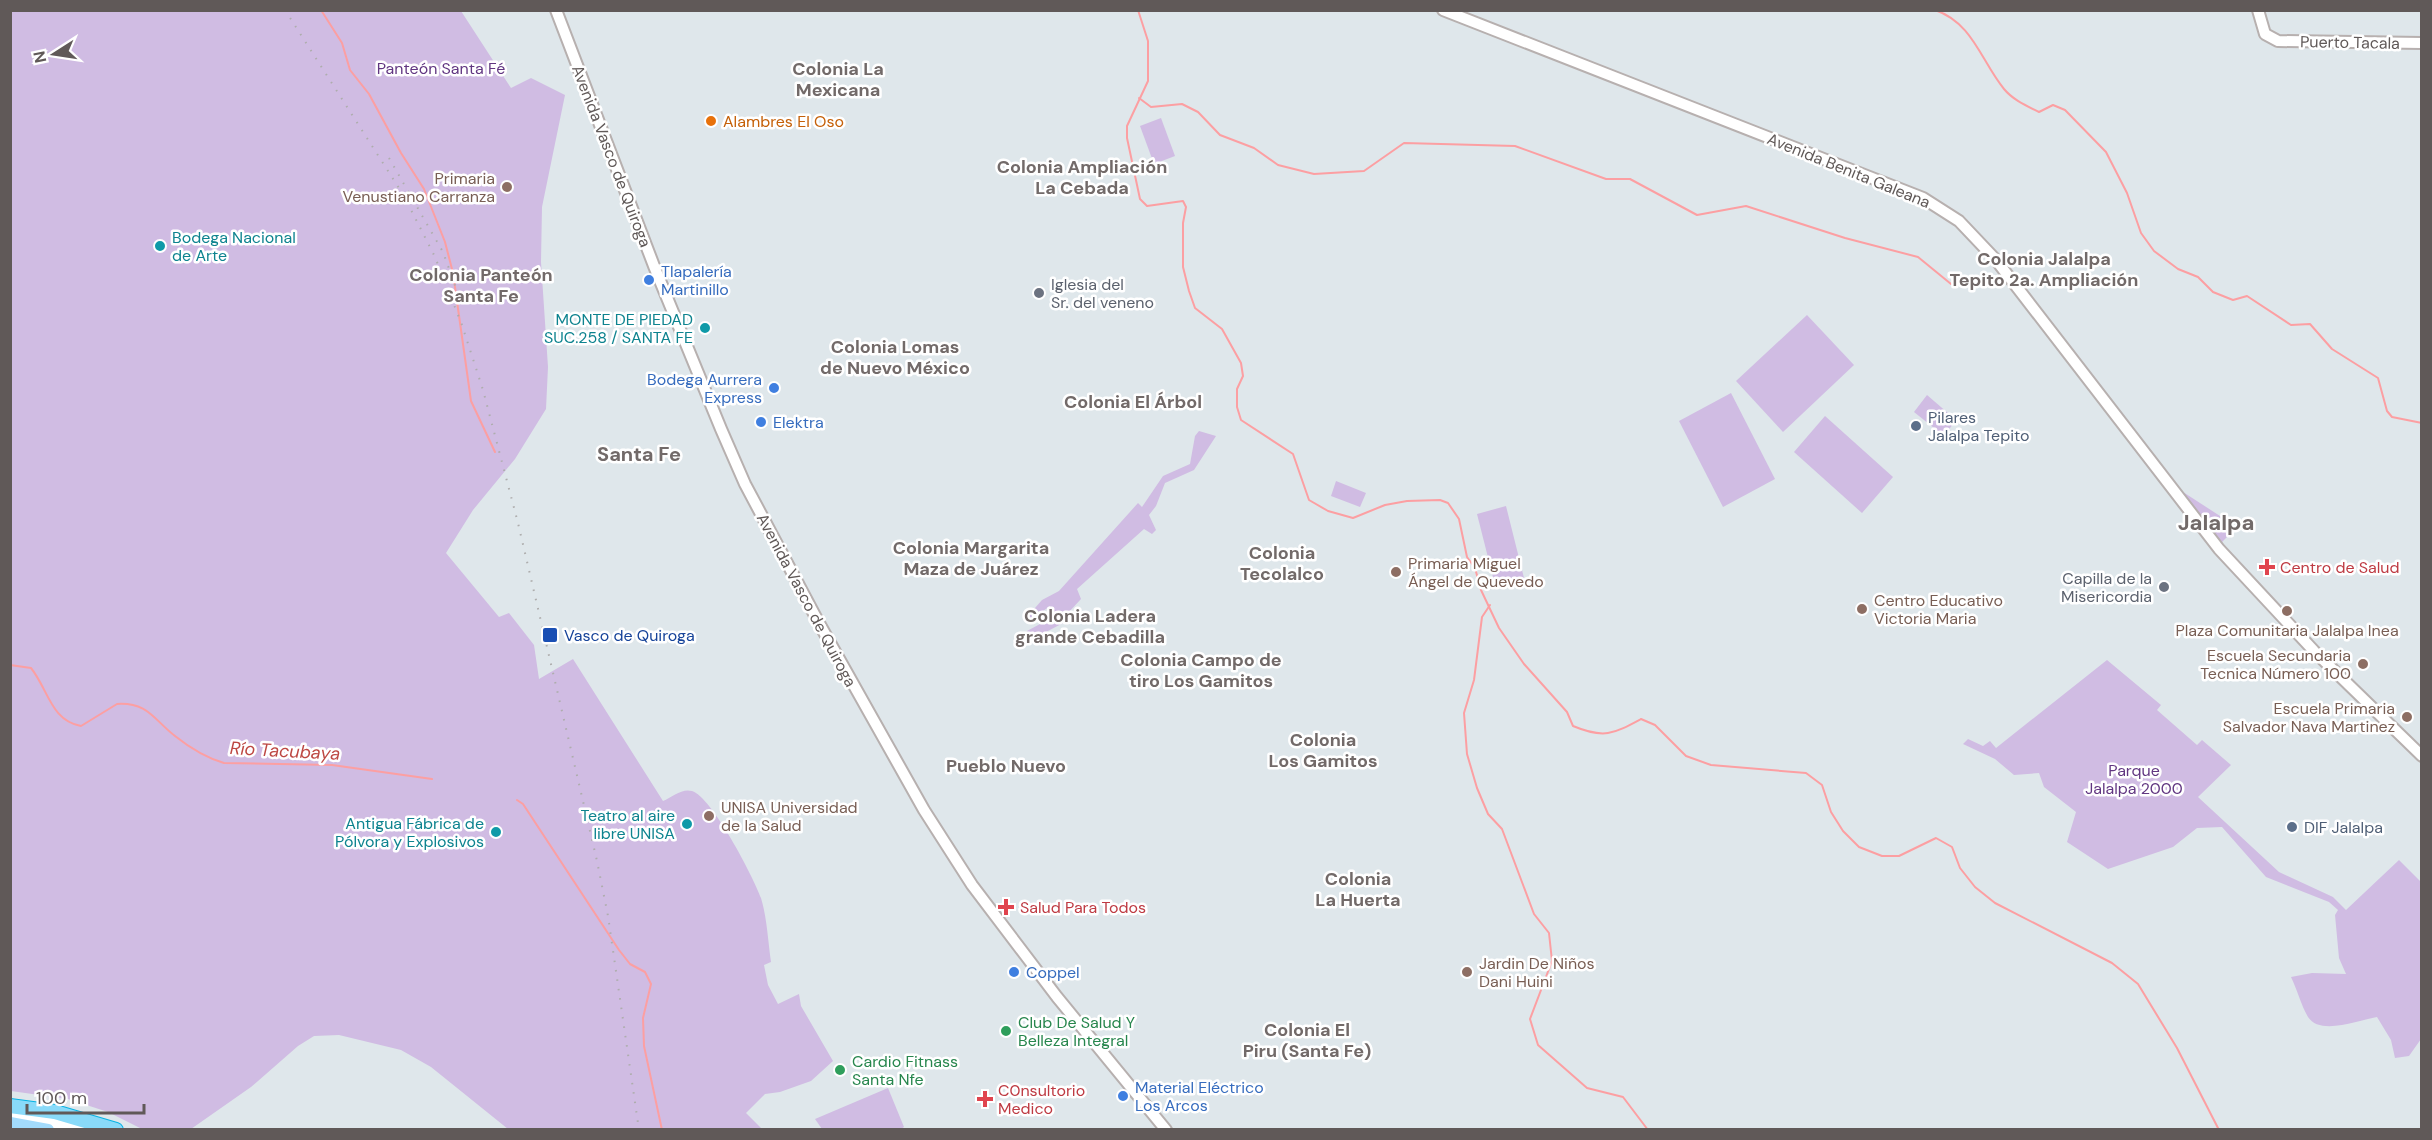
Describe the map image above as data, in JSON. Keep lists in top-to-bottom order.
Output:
{
  "streets": {
    "street": ["Puerto Tacala", "Avenida Vasco de Quiroga", "Avenida Benita Galeana"]
  },
  "districts": [
    "Colonia La Mexicana",
    "Colonia Ampliación La Cebada",
    "Colonia Jalalpa Tepito 2a. Ampliación",
    "Colonia Panteón Santa Fe",
    "Colonia Lomas de Nuevo México",
    "Colonia El Árbol",
    "Santa Fe",
    "Jalalpa",
    "Colonia Margarita Maza de Juárez",
    "Colonia Tecolalco",
    "Colonia Ladera grande Cebadilla",
    "Colonia Campo de tiro Los Gamitos",
    "Colonia Los Gamitos",
    "Pueblo Nuevo",
    "Colonia La Huerta",
    "Colonia El Piru (Santa Fe)"
  ],
  "water": ["Río Tacubaya"],
  "parks": ["Panteón Santa Fé", "Parque Jalalpa 2000"],
  "places": {
    "other": [
      "Alambres El Oso",
      "Primaria Venustiano Carranza",
      "Bodega Nacional de Arte",
      "Tlapalería Martinillo",
      "Iglesia del Sr. del veneno",
      "MONTE DE PIEDAD SUC.258 / SANTA FE",
      "Bodega Aurrera Express",
      "Elektra",
      "Pilares Jalalpa Tepito",
      "Primaria Miguel Ángel de Quevedo",
      "Capilla de la Misericordia",
      "Centro Educativo Victoria Maria",
      "Plaza Comunitaria Jalalpa Inea",
      "Escuela Secundaria Tecnica Número 100",
      "Escuela Primaria Salvador Nava Martinez",
      "UNISA Universidad de la Salud",
      "Teatro al aire libre UNISA",
      "DIF Jalalpa",
      "Antigua Fábrica de Pólvora y Explosivos",
      "Coppel",
      "Jardin De Niños Dani Huini",
      "Club De Salud Y Belleza Integral",
      "Cardio Fitnass Santa Nfe",
      "Material Eléctrico Los Arcos"
    ],
    "health": ["Centro de Salud", "Salud Para Todos", "C0nsultorio Medico"],
    "transit": ["Vasco de Quiroga"]
  },
  "scale_bar": "100 m",
  "north": "left"
}
